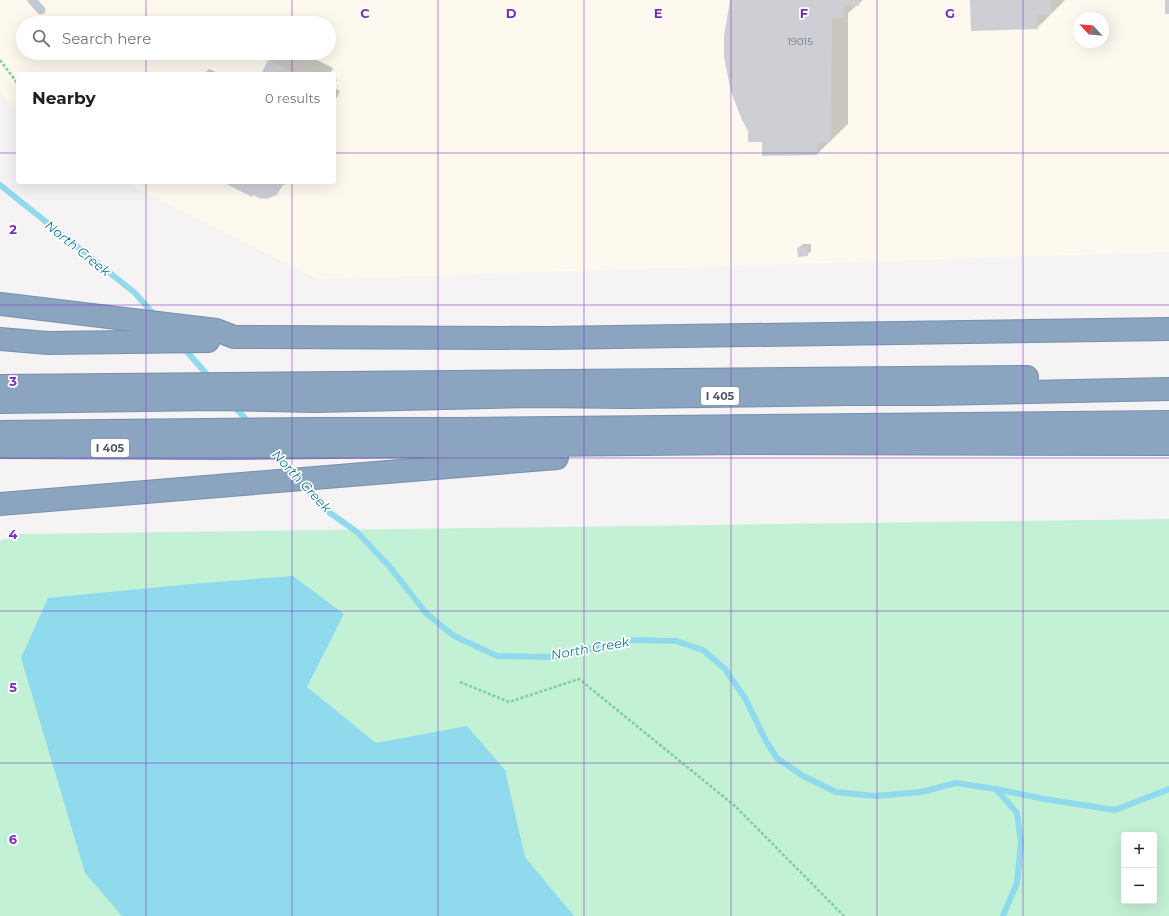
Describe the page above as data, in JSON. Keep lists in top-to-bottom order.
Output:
{
  "streets": {
    "highway": ["I 405"]
  },
  "water": ["North Creek"],
  "house_numbers": ["19015"],
  "north": "top left",
  "page": {
    "search": "Search here",
    "heading": ["Nearby", "0 results"],
    "map_buttons": ["+", "−"]
  },
  "grid": {
    "columns": [
      "C",
      "D",
      "E",
      "F",
      "G"
    ],
    "rows": [
      "2",
      "3",
      "4",
      "5",
      "6"
    ]
  }
}
